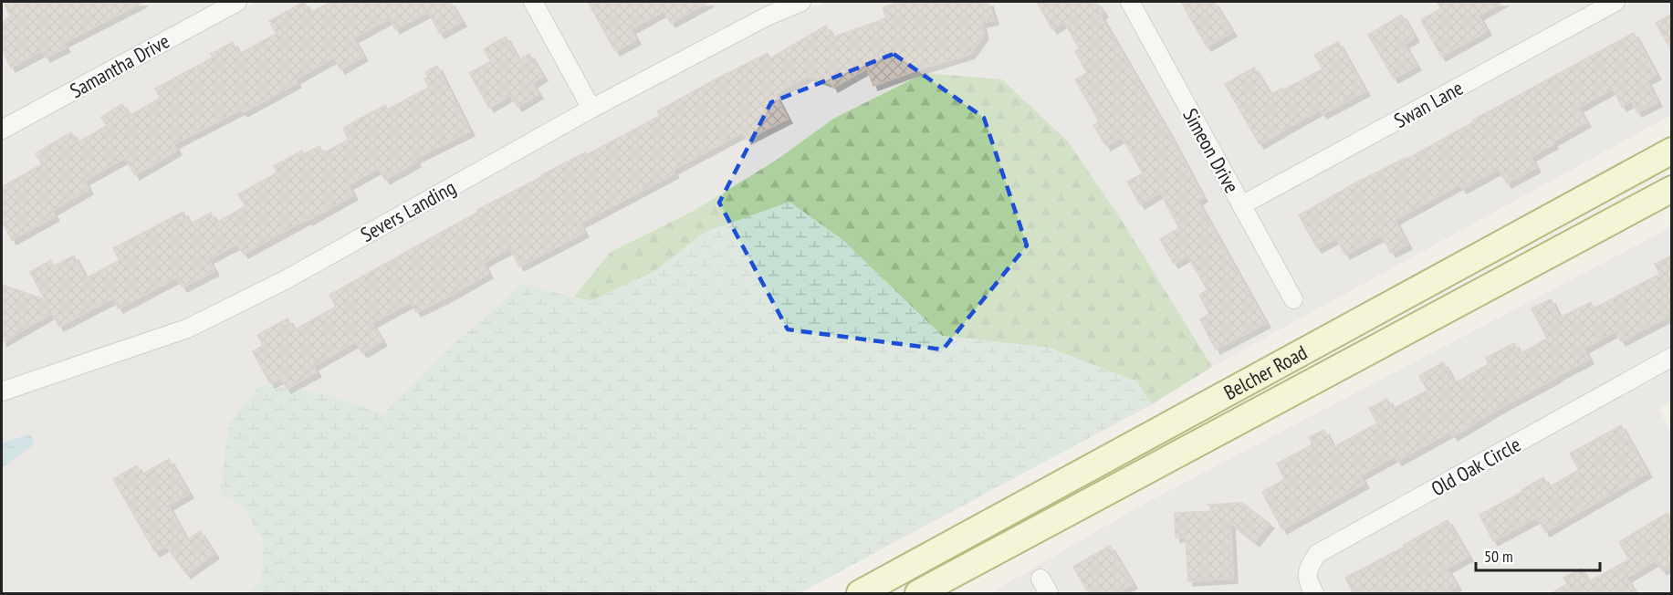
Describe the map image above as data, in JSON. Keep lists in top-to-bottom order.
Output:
{
  "streets": {
    "main road": ["Belcher Road"],
    "street": [
      "Samantha Drive",
      "Swan Lane",
      "Simeon Drive",
      "Severs Landing",
      "Old Oak Circle"
    ]
  },
  "crossings": [
    ["Swan Lane", "Simeon Drive"]
  ],
  "scale_bar": "50 m"
}
